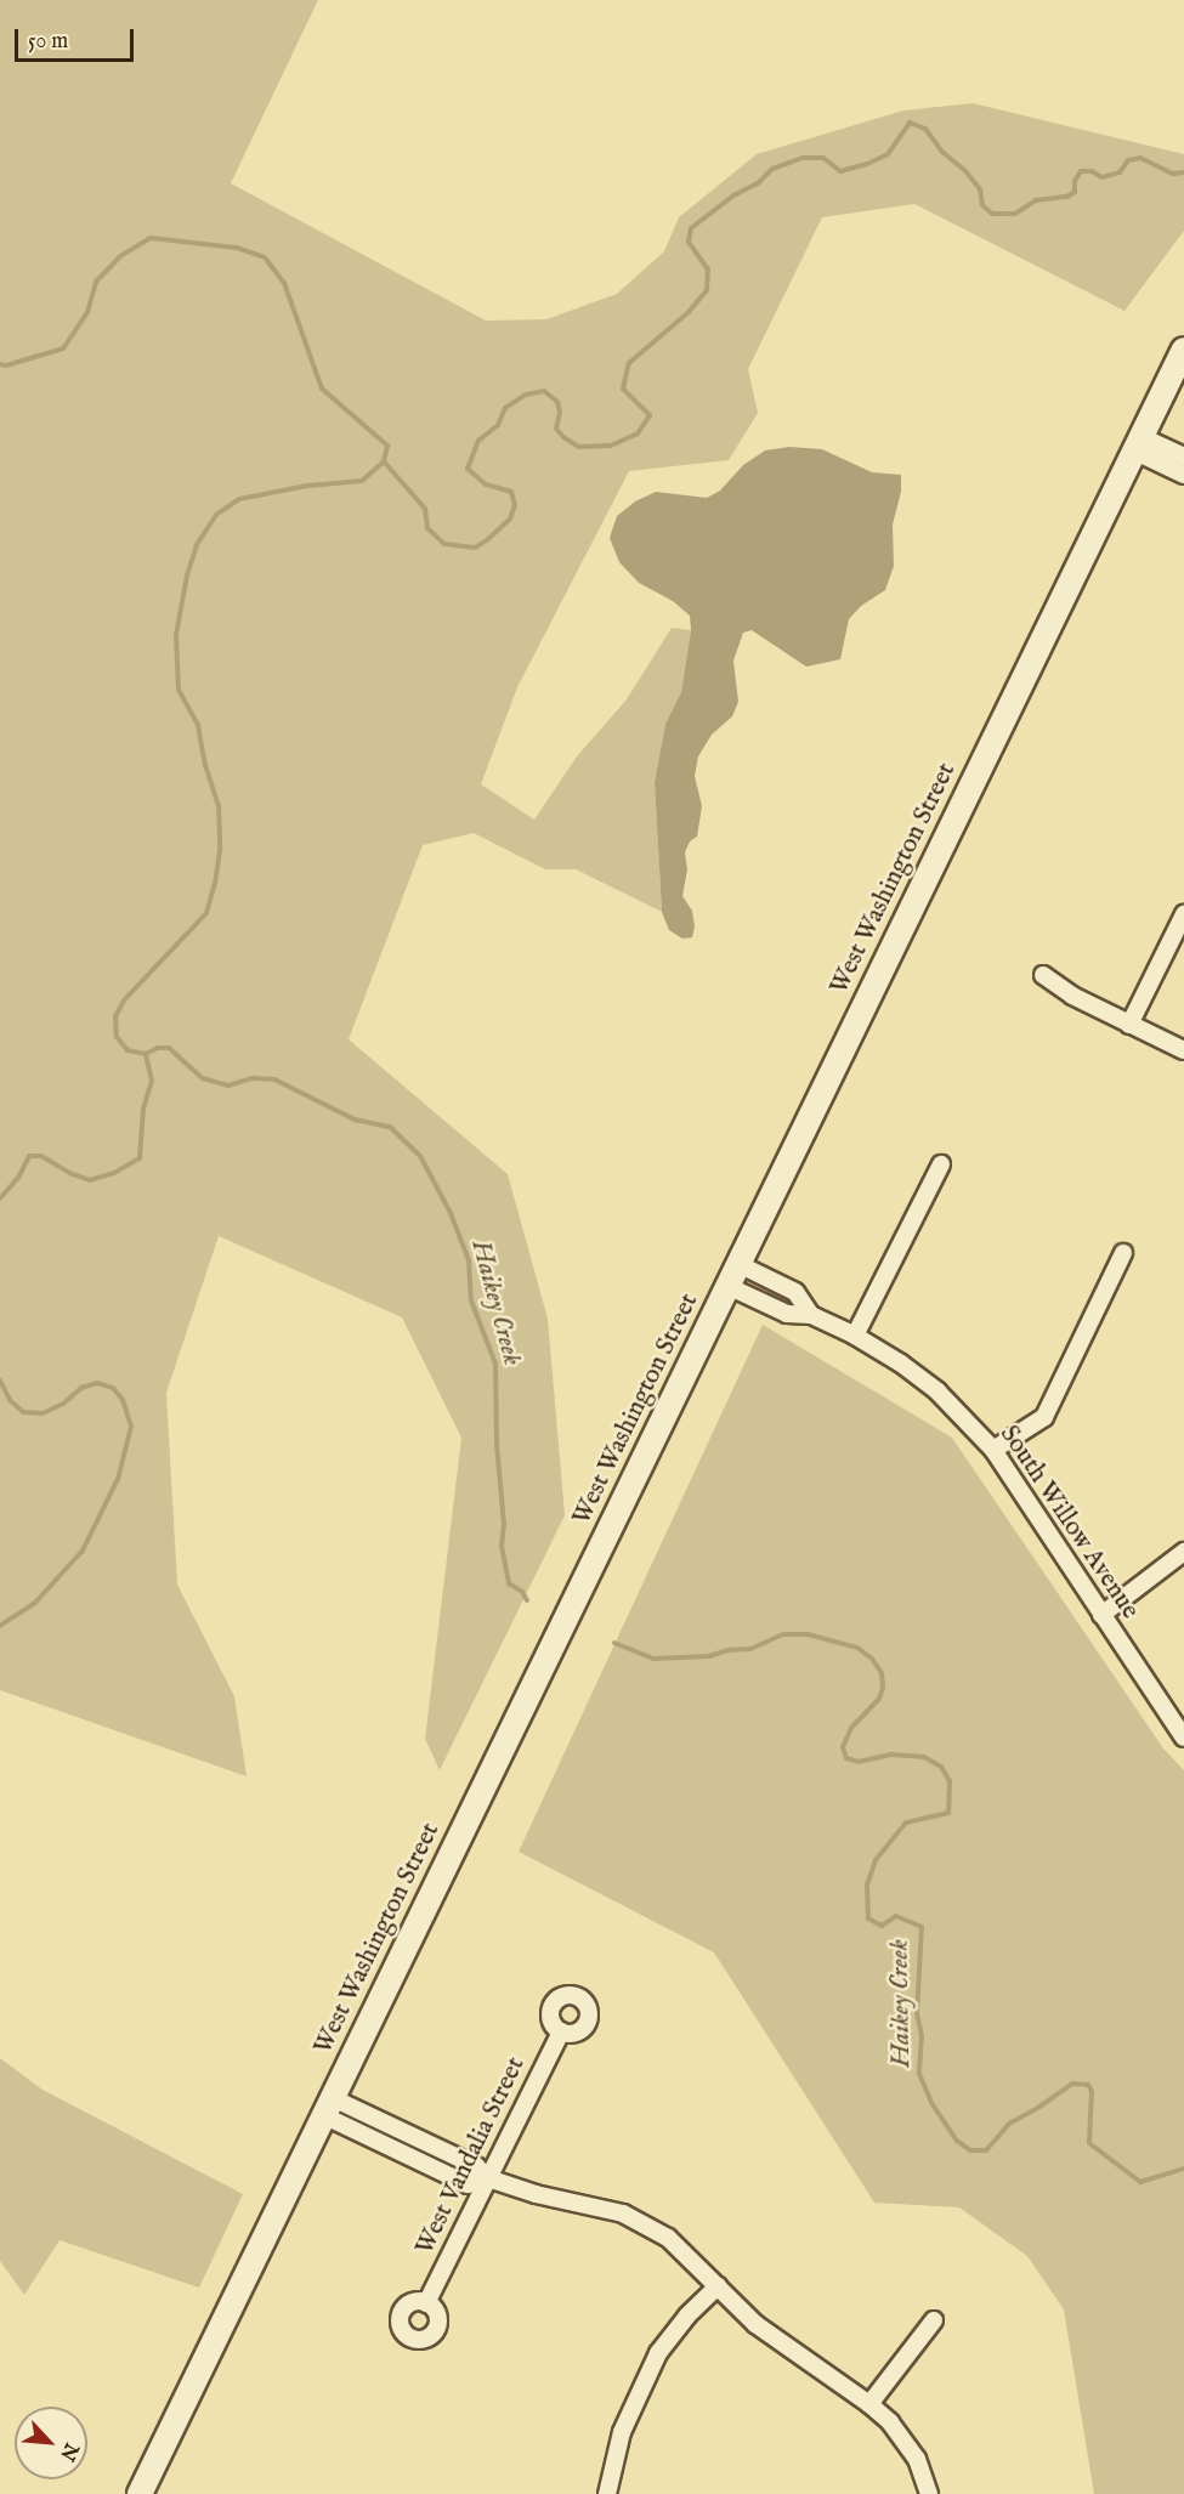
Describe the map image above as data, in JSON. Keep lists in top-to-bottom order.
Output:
{
  "streets": {
    "main road": ["West Washington Street"],
    "street": ["South Willow Avenue", "West Vandalia Street"]
  },
  "crossings": [
    ["West Washington Street", "South Willow Avenue"]
  ],
  "water": ["Haikey Creek"],
  "scale_bar": "50 m",
  "north": "bottom right"
}
